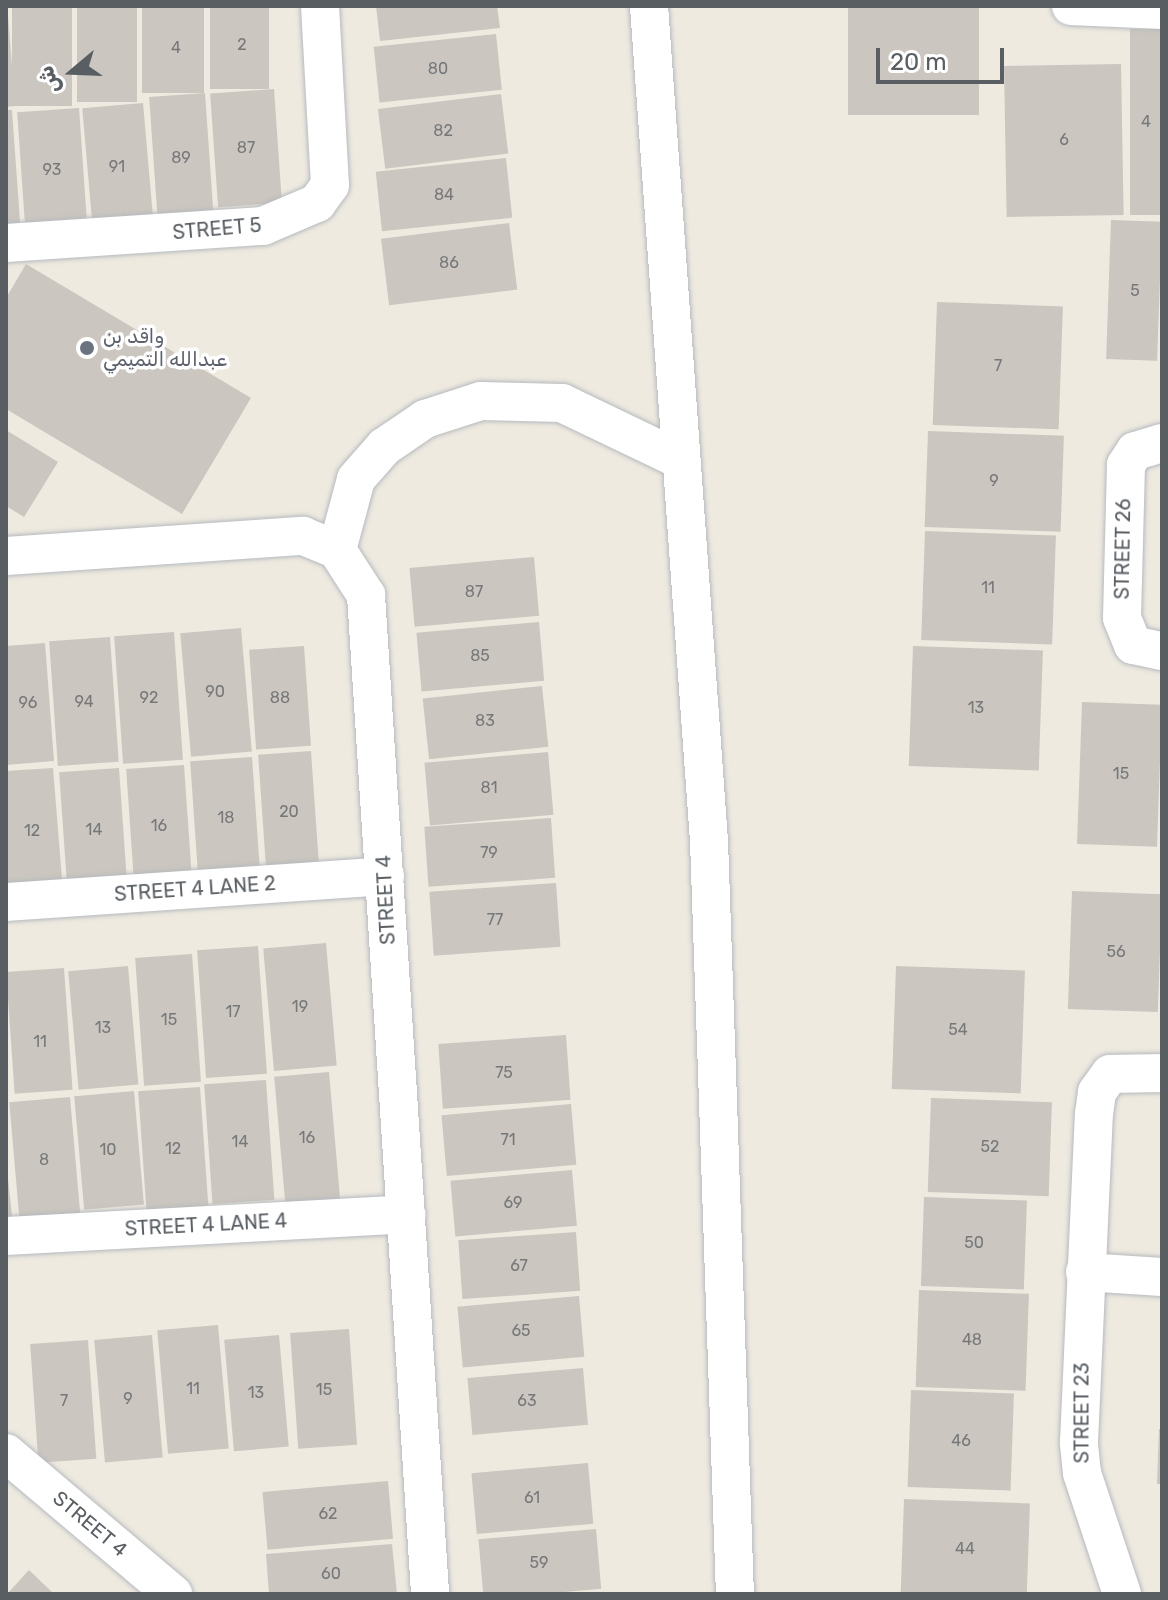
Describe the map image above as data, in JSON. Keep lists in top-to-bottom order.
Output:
{
  "streets": {
    "street": [
      "STREET 5",
      "STREET 26",
      "STREET 4 LANE 2",
      "STREET 4",
      "STREET 4 LANE 4",
      "STREET 23"
    ]
  },
  "crossings": [
    ["STREET 4 LANE 2", "STREET 4"],
    ["STREET 4", "STREET 4 LANE 4"]
  ],
  "places": ["واقد بن عبدالله التميمي"],
  "house_numbers": [
    "2",
    "4",
    "80",
    "4",
    "82",
    "6",
    "87",
    "89",
    "91",
    "93",
    "84",
    "86",
    "5",
    "7",
    "9",
    "11",
    "87",
    "85",
    "90",
    "92",
    "88",
    "94",
    "96",
    "13",
    "83",
    "15",
    "81",
    "20",
    "18",
    "16",
    "14",
    "12",
    "79",
    "77",
    "56",
    "19",
    "17",
    "15",
    "13",
    "54",
    "11",
    "75",
    "16",
    "71",
    "14",
    "52",
    "12",
    "10",
    "8",
    "69",
    "50",
    "67",
    "65",
    "48",
    "11",
    "15",
    "13",
    "9",
    "7",
    "63",
    "46",
    "61",
    "62",
    "44",
    "59",
    "60"
  ],
  "scale_bar": "20 m",
  "north": "left"
}
